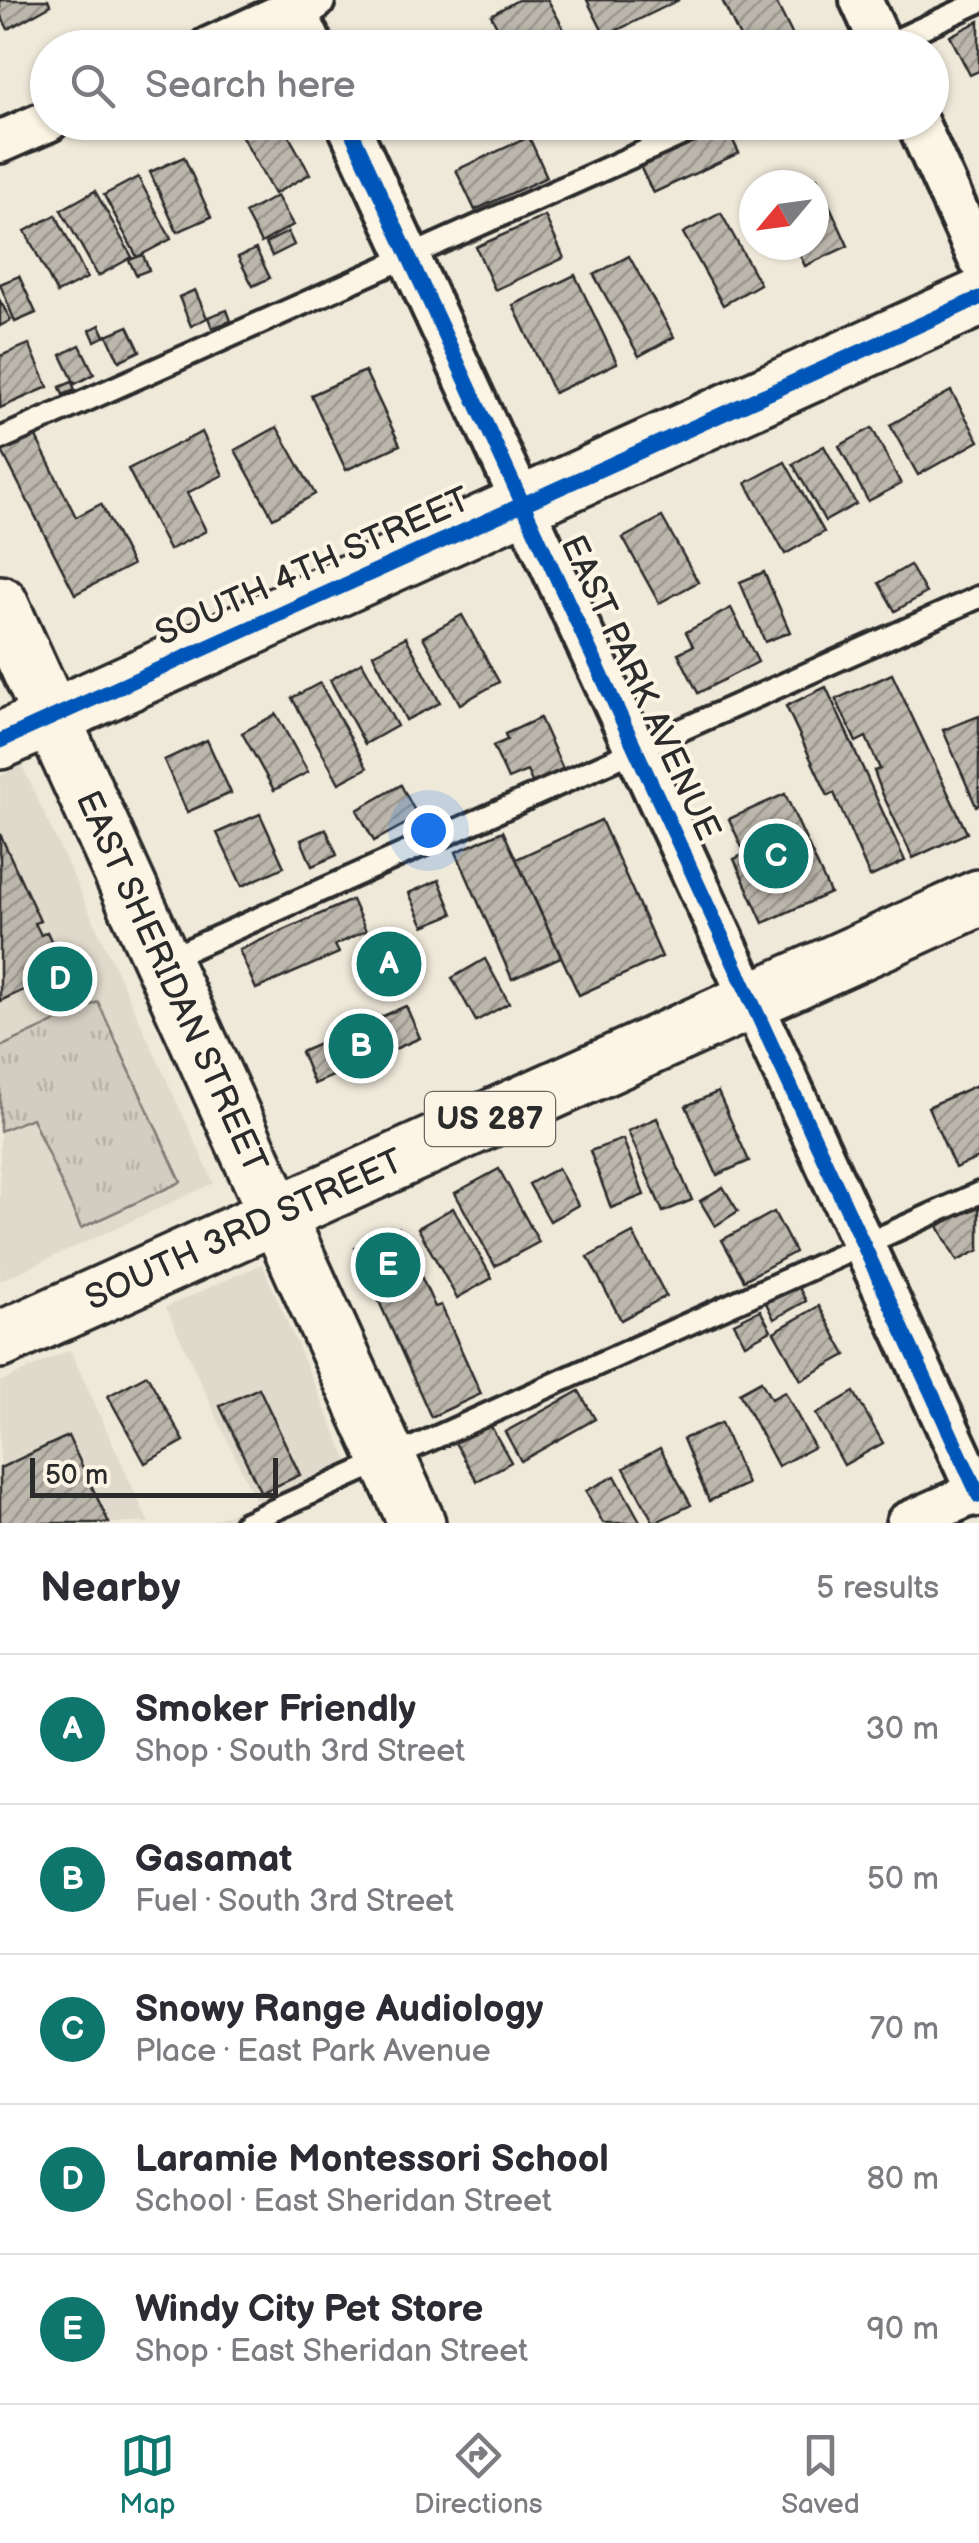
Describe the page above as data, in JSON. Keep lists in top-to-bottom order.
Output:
{
  "streets": {
    "street": [
      "SOUTH 4TH STREET",
      "EAST PARK AVENUE",
      "EAST SHERIDAN STREET",
      "US 287",
      "SOUTH 3RD STREET"
    ]
  },
  "crossings": [
    ["SOUTH 4TH STREET", "EAST PARK AVENUE"],
    ["SOUTH 4TH STREET", "EAST SHERIDAN STREET"],
    ["EAST PARK AVENUE", "SOUTH 3RD STREET"],
    ["EAST SHERIDAN STREET", "SOUTH 3RD STREET"]
  ],
  "scale_bar": "50 m",
  "north": "bottom left",
  "page": {
    "search": "Search here",
    "pins": [
      "C",
      "A",
      "D",
      "B",
      "E"
    ],
    "scale": "50 m",
    "heading": ["Nearby", "5 results"],
    "list": [
      {
        "mark": "A",
        "name": "Smoker Friendly",
        "note": "Shop · South 3rd Street",
        "value": "30 m"
      },
      {
        "mark": "B",
        "name": "Gasamat",
        "note": "Fuel · South 3rd Street",
        "value": "50 m"
      },
      {
        "mark": "C",
        "name": "Snowy Range Audiology",
        "note": "Place · East Park Avenue",
        "value": "70 m"
      },
      {
        "mark": "D",
        "name": "Laramie Montessori School",
        "note": "School · East Sheridan Street",
        "value": "80 m"
      },
      {
        "mark": "E",
        "name": "Windy City Pet Store",
        "note": "Shop · East Sheridan Street",
        "value": "90 m"
      }
    ],
    "nav": ["Map", "Directions", "Saved"]
  }
}
